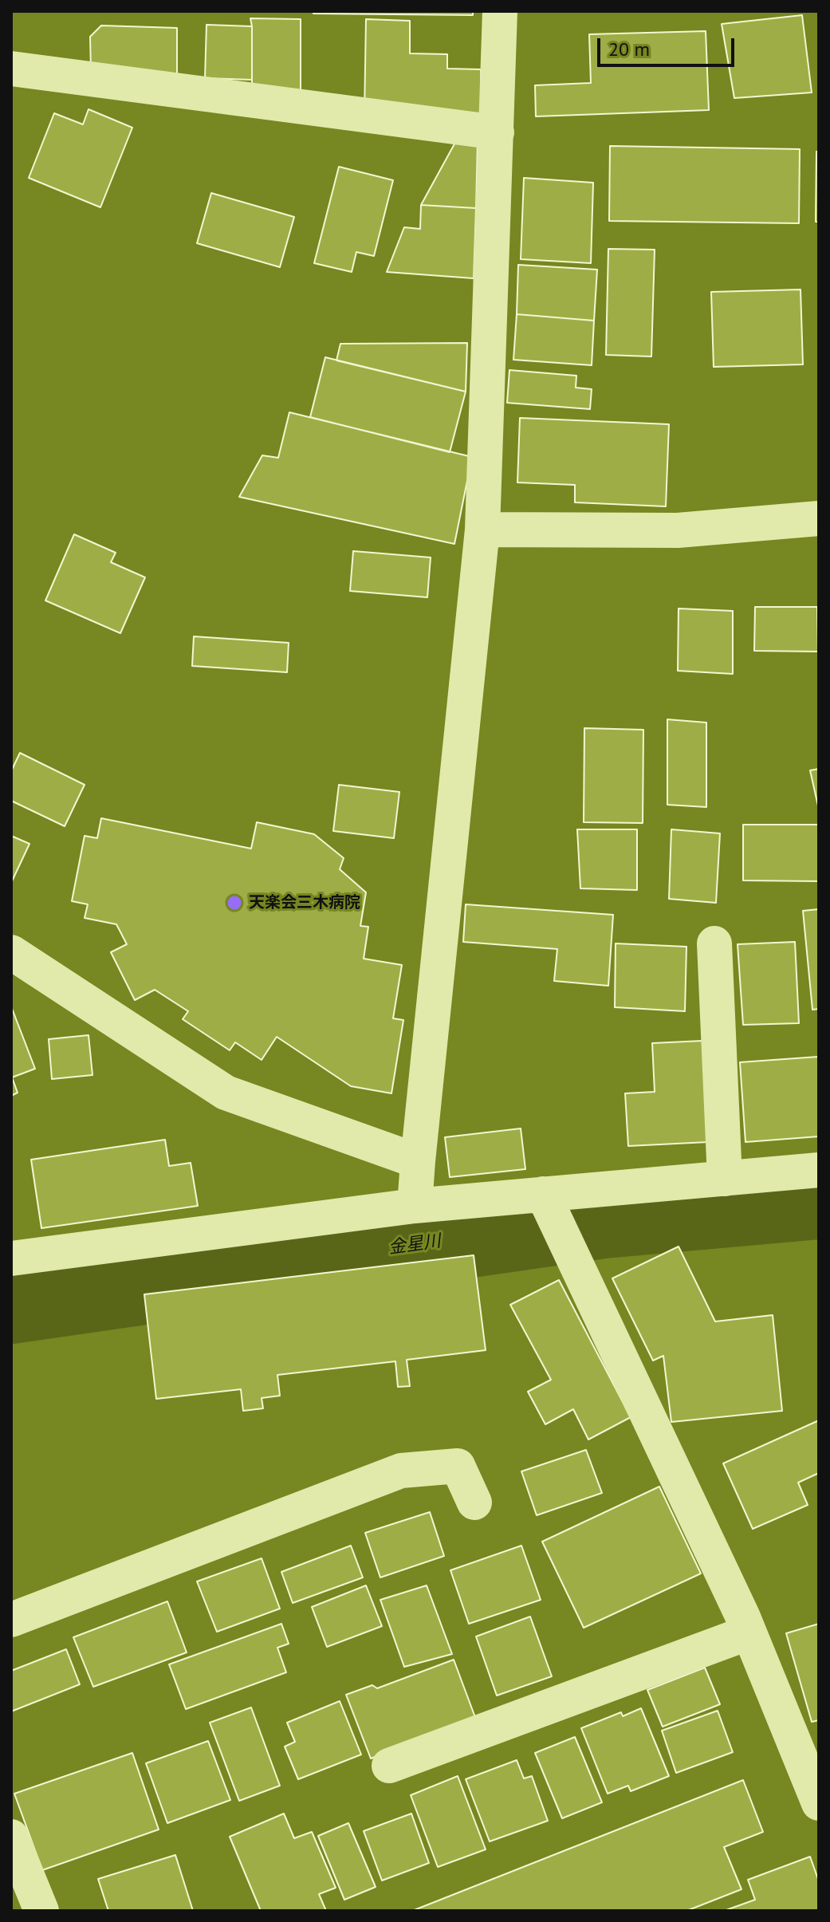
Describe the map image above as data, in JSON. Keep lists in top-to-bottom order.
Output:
{
  "water": ["金星川"],
  "places": ["天楽会三木病院"],
  "scale_bar": "20 m"
}
